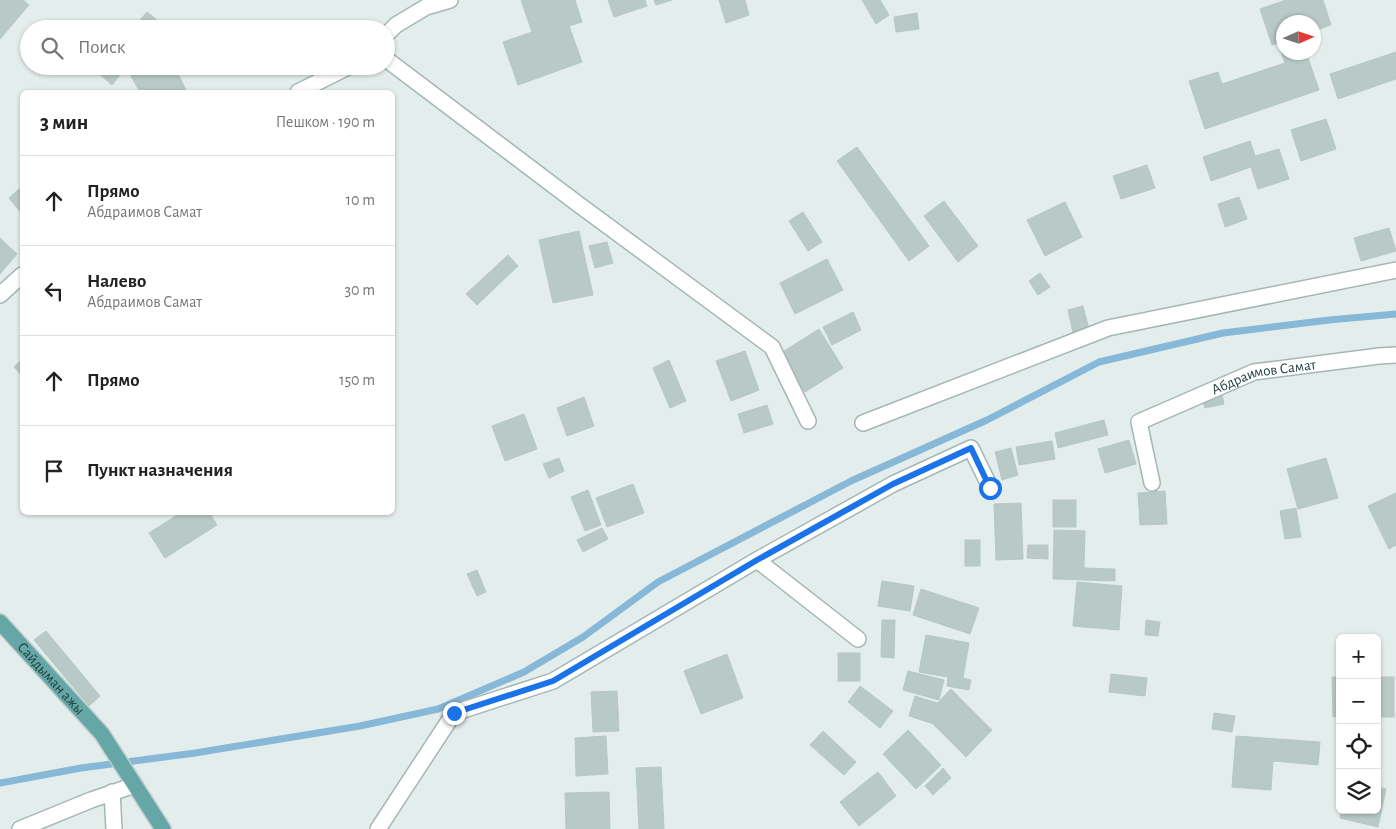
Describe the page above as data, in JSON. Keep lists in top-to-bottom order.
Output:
{
  "streets": {
    "main road": ["Сайдыман ажы"],
    "street": ["Абдраимов Самат"]
  },
  "north": "right",
  "page": {
    "search": "Поиск",
    "heading": ["3 мин", "Пешком · 190 m"],
    "list": [
      ["Прямо", "Абдраимов Самат", "10 m"],
      ["Налево", "Абдраимов Самат", "30 m"],
      ["Прямо", "150 m"],
      "Пункт назначения"
    ],
    "map_buttons": ["+", "−"]
  }
}
